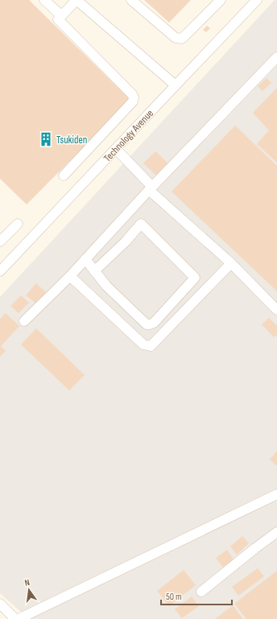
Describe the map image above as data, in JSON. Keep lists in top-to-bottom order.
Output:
{
  "streets": {
    "street": ["Technology Avenue"]
  },
  "places": {
    "building": ["Tsukiden"]
  },
  "scale_bar": "50 m",
  "north": "top"
}
